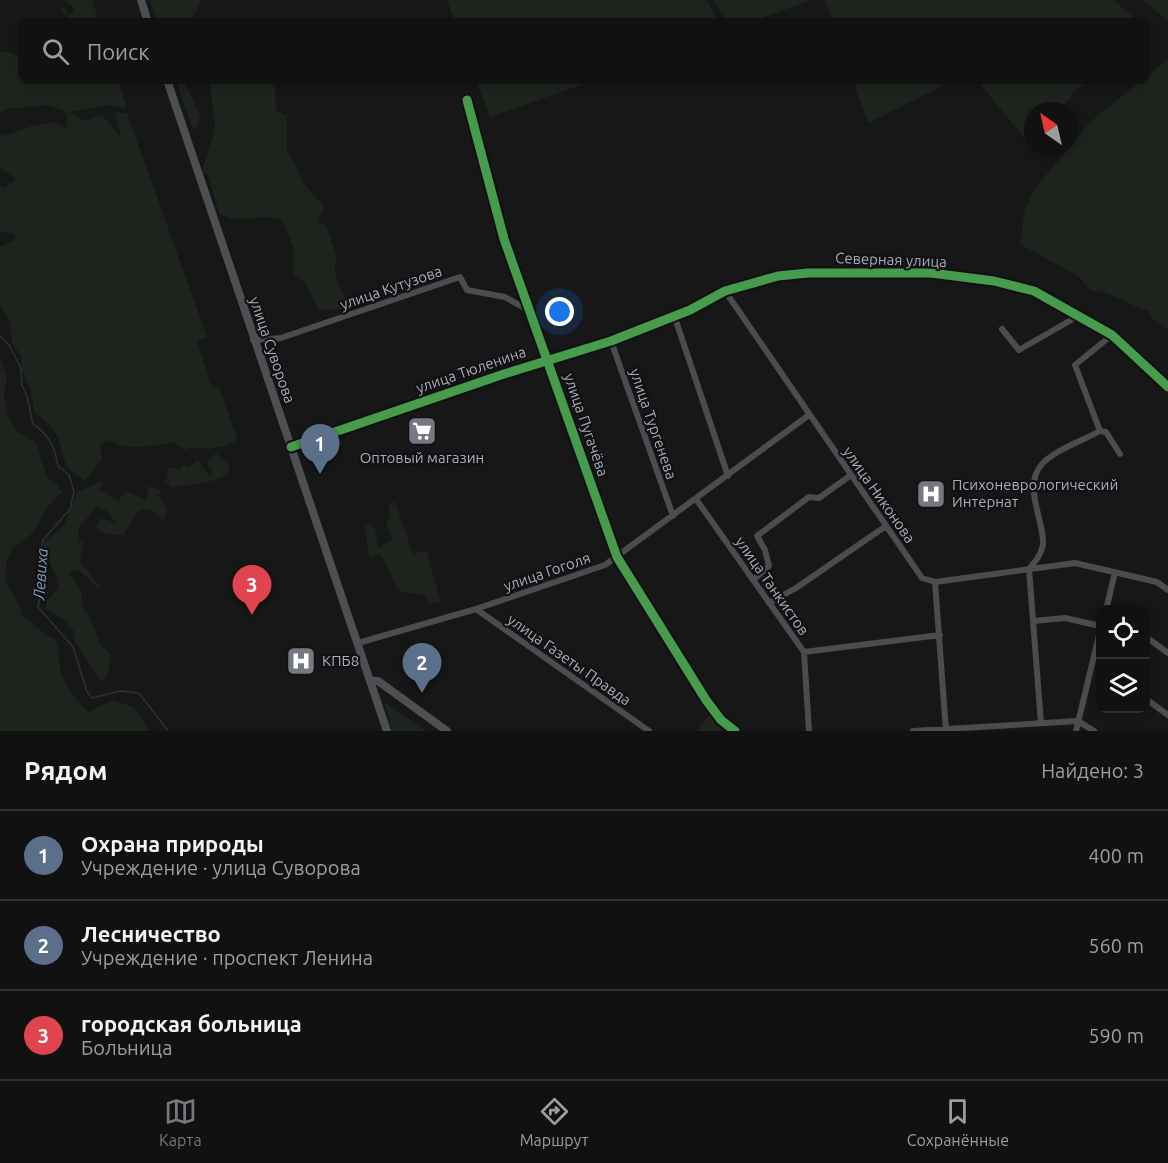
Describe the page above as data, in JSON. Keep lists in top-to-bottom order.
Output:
{
  "streets": {
    "main road": ["улица Суворова"],
    "street": [
      "Северная улица",
      "улица Кутузова",
      "улица Тюленина",
      "улица Тургенева",
      "улица Пугачёва",
      "улица Никонова",
      "улица Гоголя",
      "улица Танкистов",
      "улица Газеты Правда"
    ]
  },
  "crossings": [
    ["Северная улица", "улица Тюленина"],
    ["Северная улица", "улица Никонова"],
    ["улица Кутузова", "улица Суворова"],
    ["улица Кутузова", "улица Пугачёва"],
    ["улица Суворова", "улица Тюленина"],
    ["улица Суворова", "улица Гоголя"],
    ["улица Тюленина", "улица Тургенева"],
    ["улица Тюленина", "улица Пугачёва"],
    ["улица Тюленина", "улица Никонова"],
    ["улица Тургенева", "улица Гоголя"],
    ["улица Пугачёва", "улица Гоголя"],
    ["улица Никонова", "улица Гоголя"],
    ["улица Гоголя", "улица Танкистов"],
    ["улица Гоголя", "улица Газеты Правда"]
  ],
  "water": ["Левиха"],
  "places": {
    "supermarket": ["Оптовый магазин"],
    "hospital": ["Психоневрологический Интернат", "КПБ8"]
  },
  "north": "top left",
  "page": {
    "search": "Поиск",
    "pins": ["1", "3", "2"],
    "heading": ["Рядом", "Найдено: 3"],
    "list": [
      {
        "mark": "1",
        "name": "Охрана природы",
        "note": "Учреждение · улица Суворова",
        "value": "400 m"
      },
      {
        "mark": "2",
        "name": "Лесничество",
        "note": "Учреждение · проспект Ленина",
        "value": "560 m"
      },
      {
        "mark": "3",
        "name": "городская больница",
        "note": "Больница",
        "value": "590 m"
      }
    ],
    "nav": ["Карта", "Маршрут", "Сохранённые"]
  }
}
